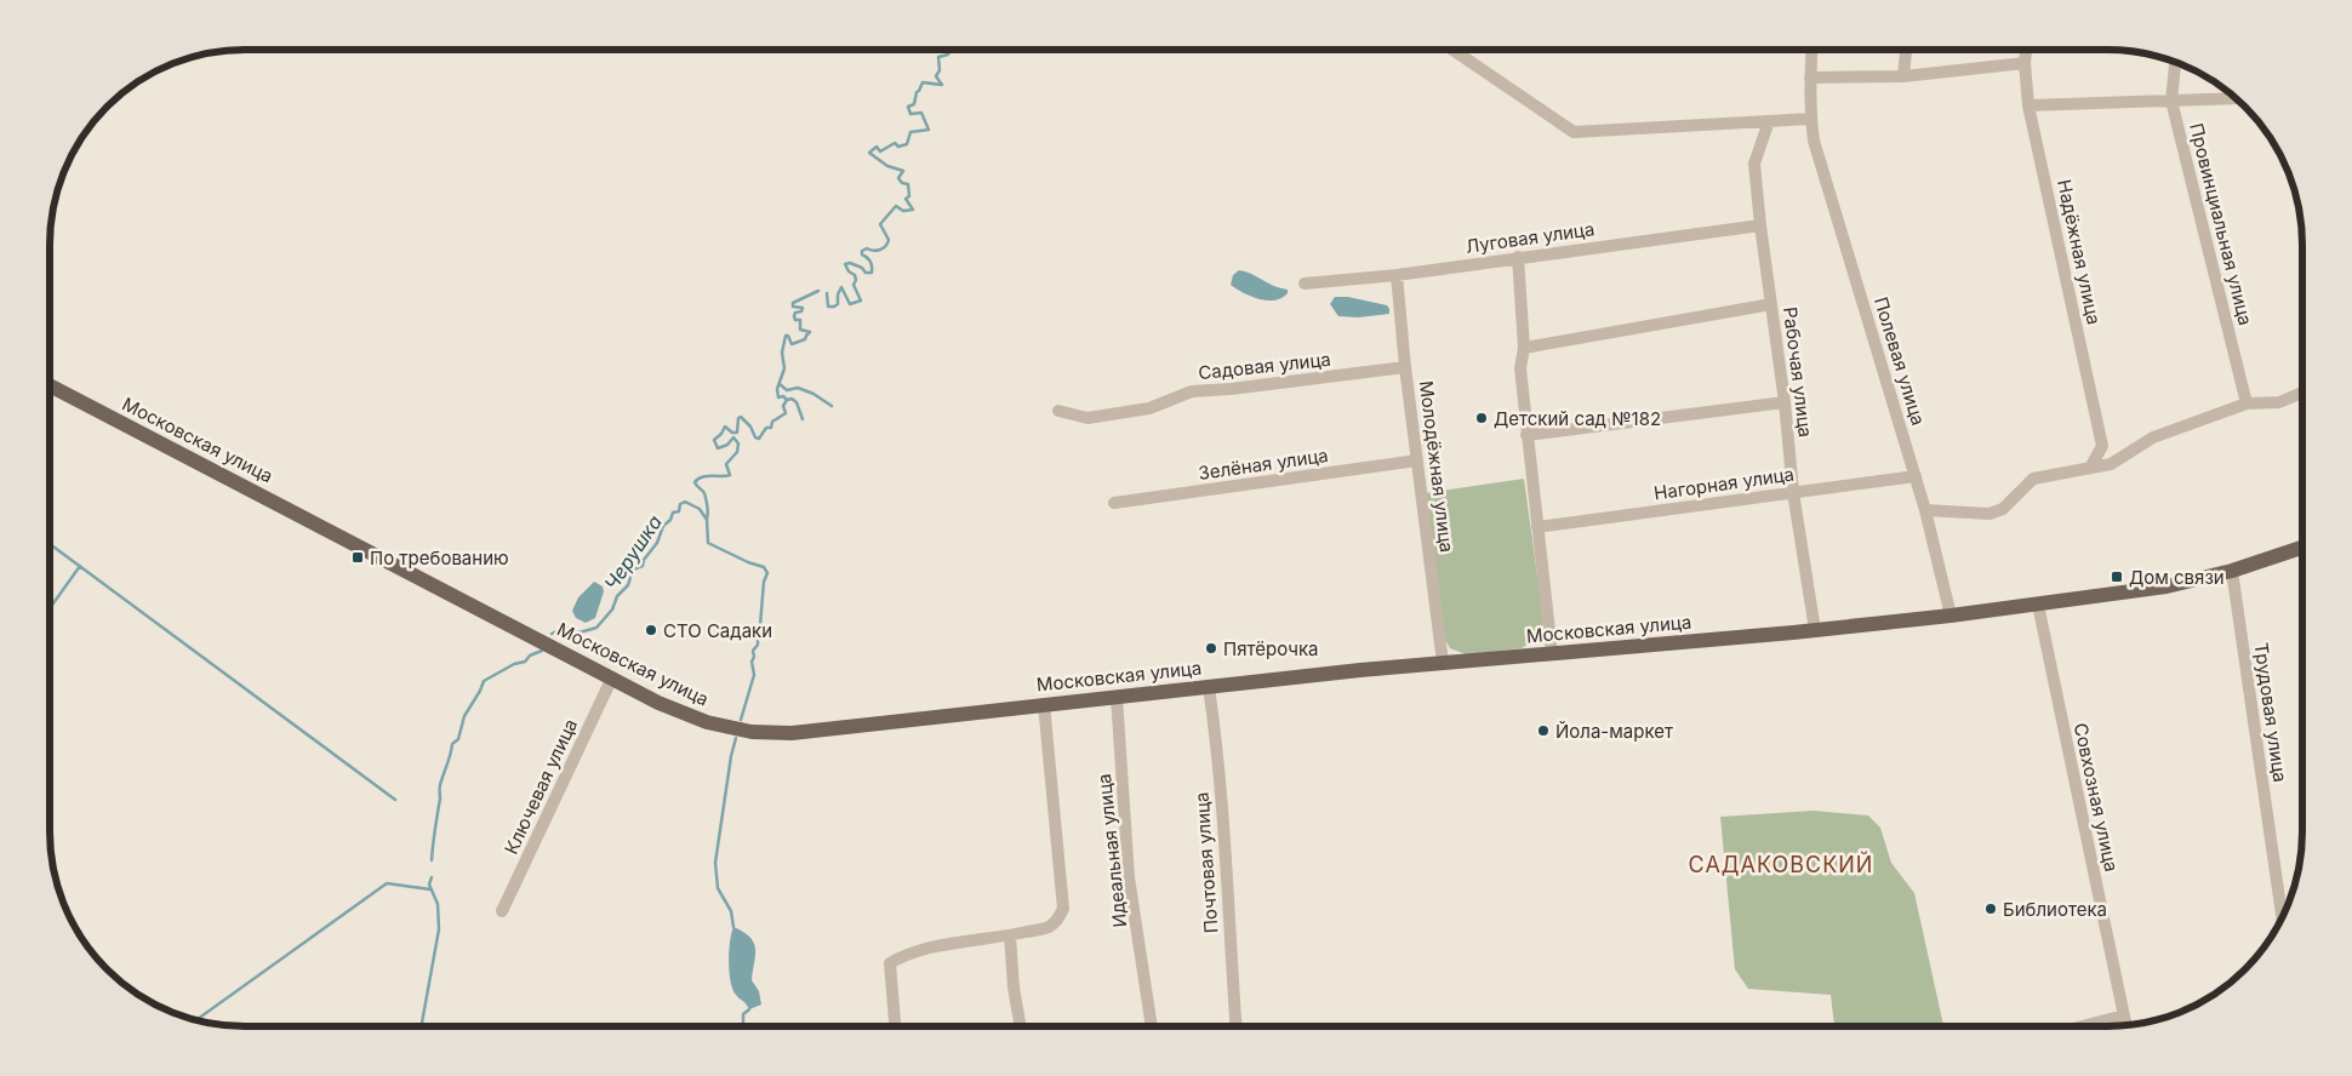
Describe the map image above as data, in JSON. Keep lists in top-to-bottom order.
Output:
{
  "streets": {
    "main road": ["Московская улица"],
    "street": [
      "Провинциальная улица",
      "Луговая улица",
      "Надёжная улица",
      "Полевая улица",
      "Садовая улица",
      "Рабочая улица",
      "Зелёная улица",
      "Молодёжная улица",
      "Нагорная улица",
      "Трудовая улица",
      "Ключевая улица",
      "Совхозная улица",
      "Идеальная улица",
      "Почтовая улица"
    ]
  },
  "crossings": [
    ["Луговая улица", "Рабочая улица"],
    ["Луговая улица", "Молодёжная улица"],
    ["Полевая улица", "Московская улица"],
    ["Полевая улица", "Нагорная улица"],
    ["Садовая улица", "Молодёжная улица"],
    ["Рабочая улица", "Московская улица"],
    ["Рабочая улица", "Нагорная улица"],
    ["Московская улица", "Молодёжная улица"],
    ["Московская улица", "Трудовая улица"],
    ["Московская улица", "Ключевая улица"],
    ["Московская улица", "Совхозная улица"],
    ["Московская улица", "Идеальная улица"],
    ["Московская улица", "Почтовая улица"],
    ["Зелёная улица", "Молодёжная улица"]
  ],
  "districts": ["САДАКОВСКИЙ"],
  "water": ["Черушка"],
  "places": {
    "other": [
      "Детский сад №182",
      "СТО Садаки",
      "Пятёрочка",
      "Йола-маркет",
      "Библиотека"
    ],
    "transit": ["По требованию", "Дом связи"]
  }
}
